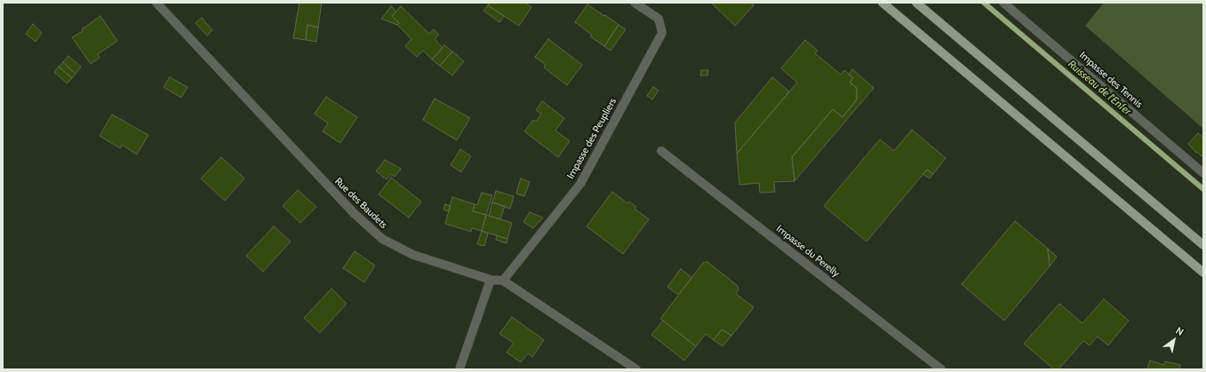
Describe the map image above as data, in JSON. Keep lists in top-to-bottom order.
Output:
{
  "streets": {
    "street": [
      "Impasse des Tennis",
      "Impasse des Peupliers",
      "Rue des Baudets",
      "Impasse du Perelly"
    ]
  },
  "crossings": [
    ["Impasse des Peupliers", "Rue des Baudets"]
  ],
  "water": ["Ruisseau de l'Enfer"],
  "north": "top right"
}
